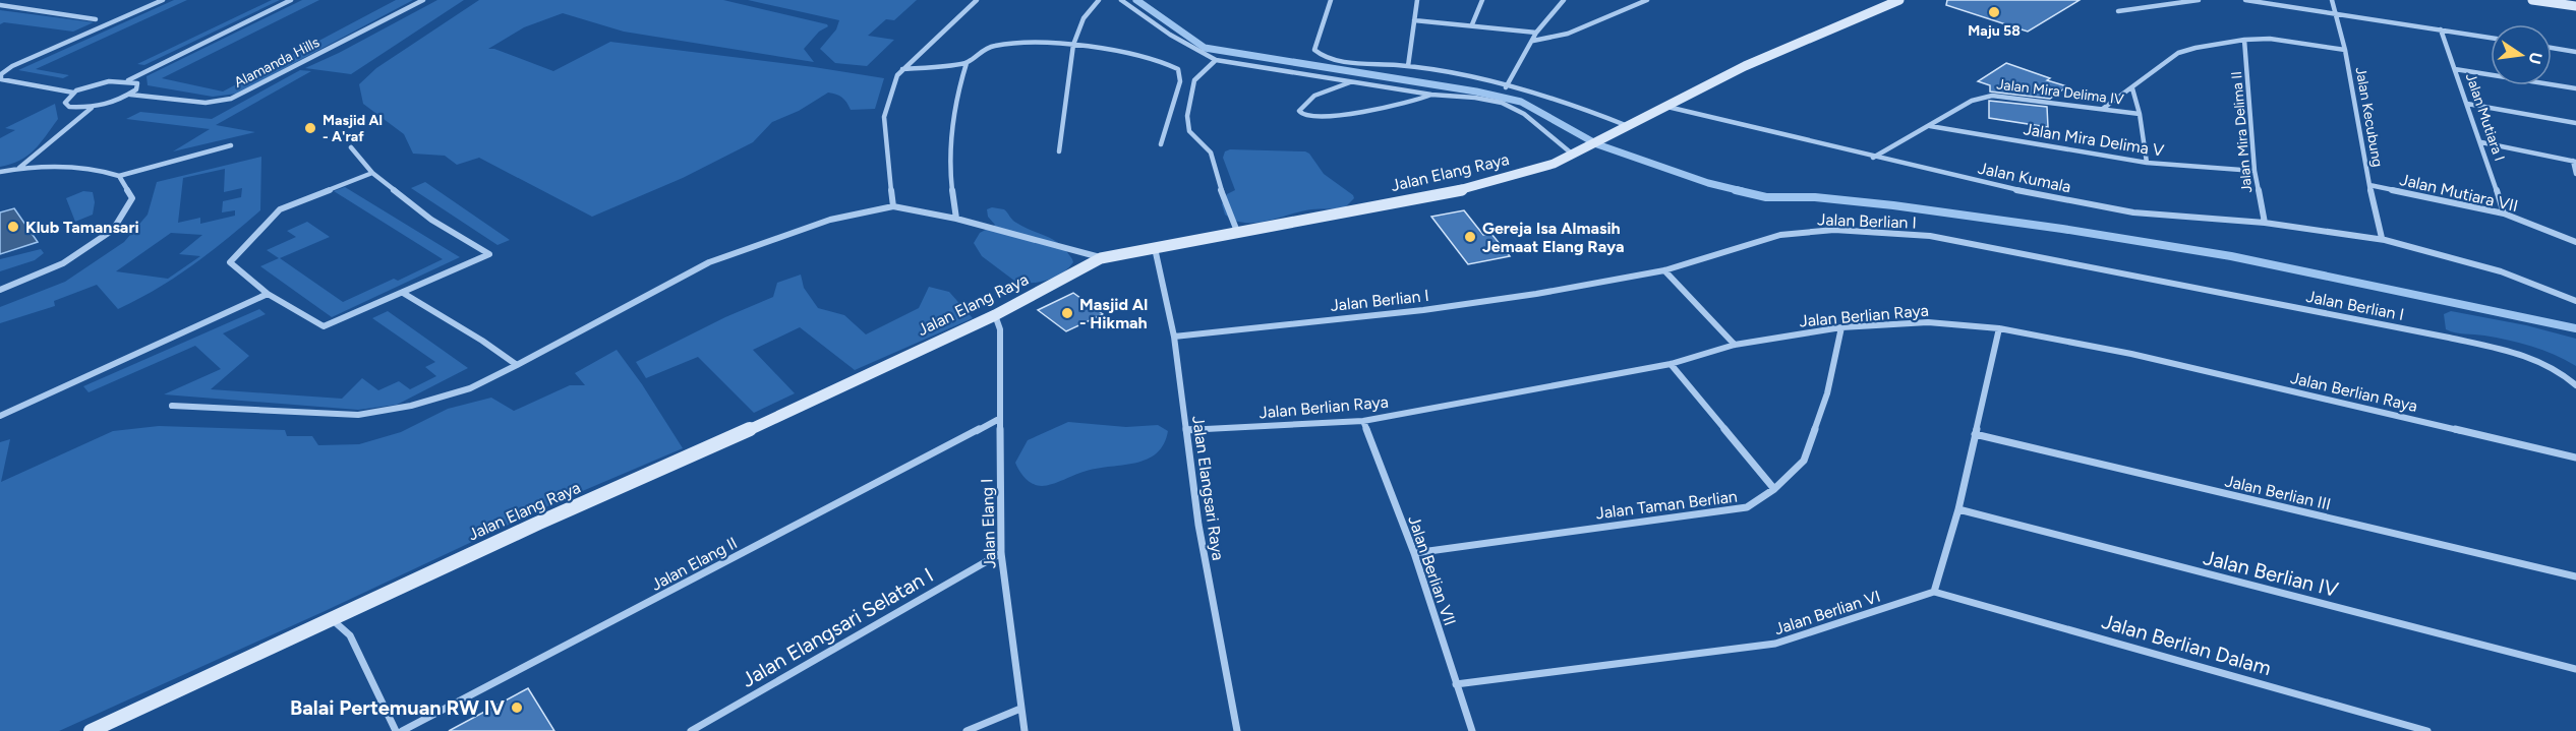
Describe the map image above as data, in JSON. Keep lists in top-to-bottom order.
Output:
{
  "streets": {
    "main road": ["Jalan Elang Raya"],
    "street": [
      "Alamanda Hills",
      "Jalan Mira Delima IV",
      "Jalan Kecubung",
      "Jalan Mutiara I",
      "Jalan Mira Delima II",
      "Jalan Mira Delima V",
      "Jalan Kumala",
      "Jalan Mutiara VII",
      "Jalan Berlian I",
      "Jalan Berlian Raya",
      "Jalan Elangsari Raya",
      "Jalan Berlian III",
      "Jalan Taman Berlian",
      "Jalan Elang I",
      "Jalan Elang II",
      "Jalan Berlian VII",
      "Jalan Berlian IV",
      "Jalan Berlian VI",
      "Jalan Elangsari Selatan I",
      "Jalan Berlian Dalam"
    ]
  },
  "crossings": [
    ["Jalan Mira Delima IV", "Jalan Mira Delima V"],
    ["Jalan Mira Delima IV", "Jalan Kumala"],
    ["Jalan Kecubung", "Jalan Kumala"],
    ["Jalan Kecubung", "Jalan Mutiara VII"],
    ["Jalan Mutiara I", "Jalan Mutiara VII"],
    ["Jalan Mira Delima II", "Jalan Mira Delima V"],
    ["Jalan Mira Delima II", "Jalan Kumala"],
    ["Jalan Elang Raya", "Jalan Kumala"],
    ["Jalan Elang Raya", "Jalan Elangsari Raya"],
    ["Jalan Elang Raya", "Jalan Elang I"],
    ["Jalan Berlian I", "Jalan Elangsari Raya"],
    ["Jalan Berlian Raya", "Jalan Elangsari Raya"],
    ["Jalan Berlian Raya", "Jalan Taman Berlian"],
    ["Jalan Berlian Raya", "Jalan Berlian VII"],
    ["Jalan Taman Berlian", "Jalan Berlian VII"],
    ["Jalan Elang I", "Jalan Elang II"],
    ["Jalan Elang I", "Jalan Elangsari Selatan I"],
    ["Jalan Berlian VII", "Jalan Berlian VI"],
    ["Jalan Berlian VI", "Jalan Berlian Dalam"]
  ],
  "places": [
    "Maju 58",
    "Masjid Al - A'raf",
    "Klub Tamansari",
    "Gereja Isa Almasih Jemaat Elang Raya",
    "Masjid Al - Hikmah",
    "Balai Pertemuan RW IV"
  ],
  "north": "right"
}
